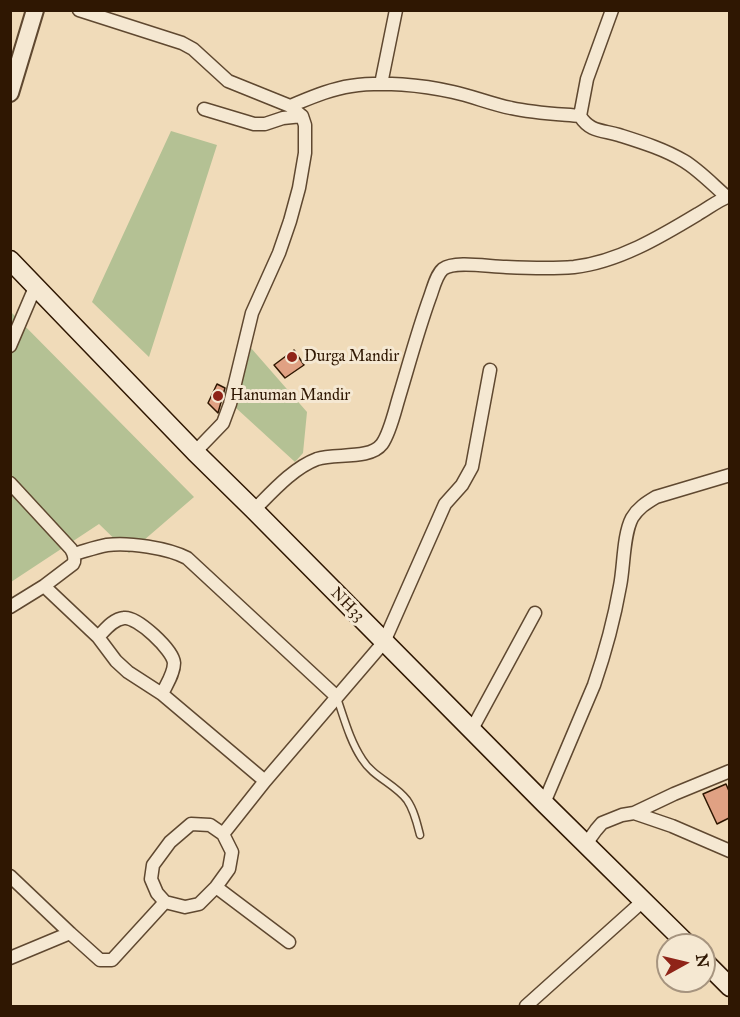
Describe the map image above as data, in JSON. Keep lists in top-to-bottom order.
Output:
{
  "streets": {
    "main road": ["NH33"]
  },
  "places": ["Durga Mandir", "Hanuman Mandir"],
  "north": "right"
}
